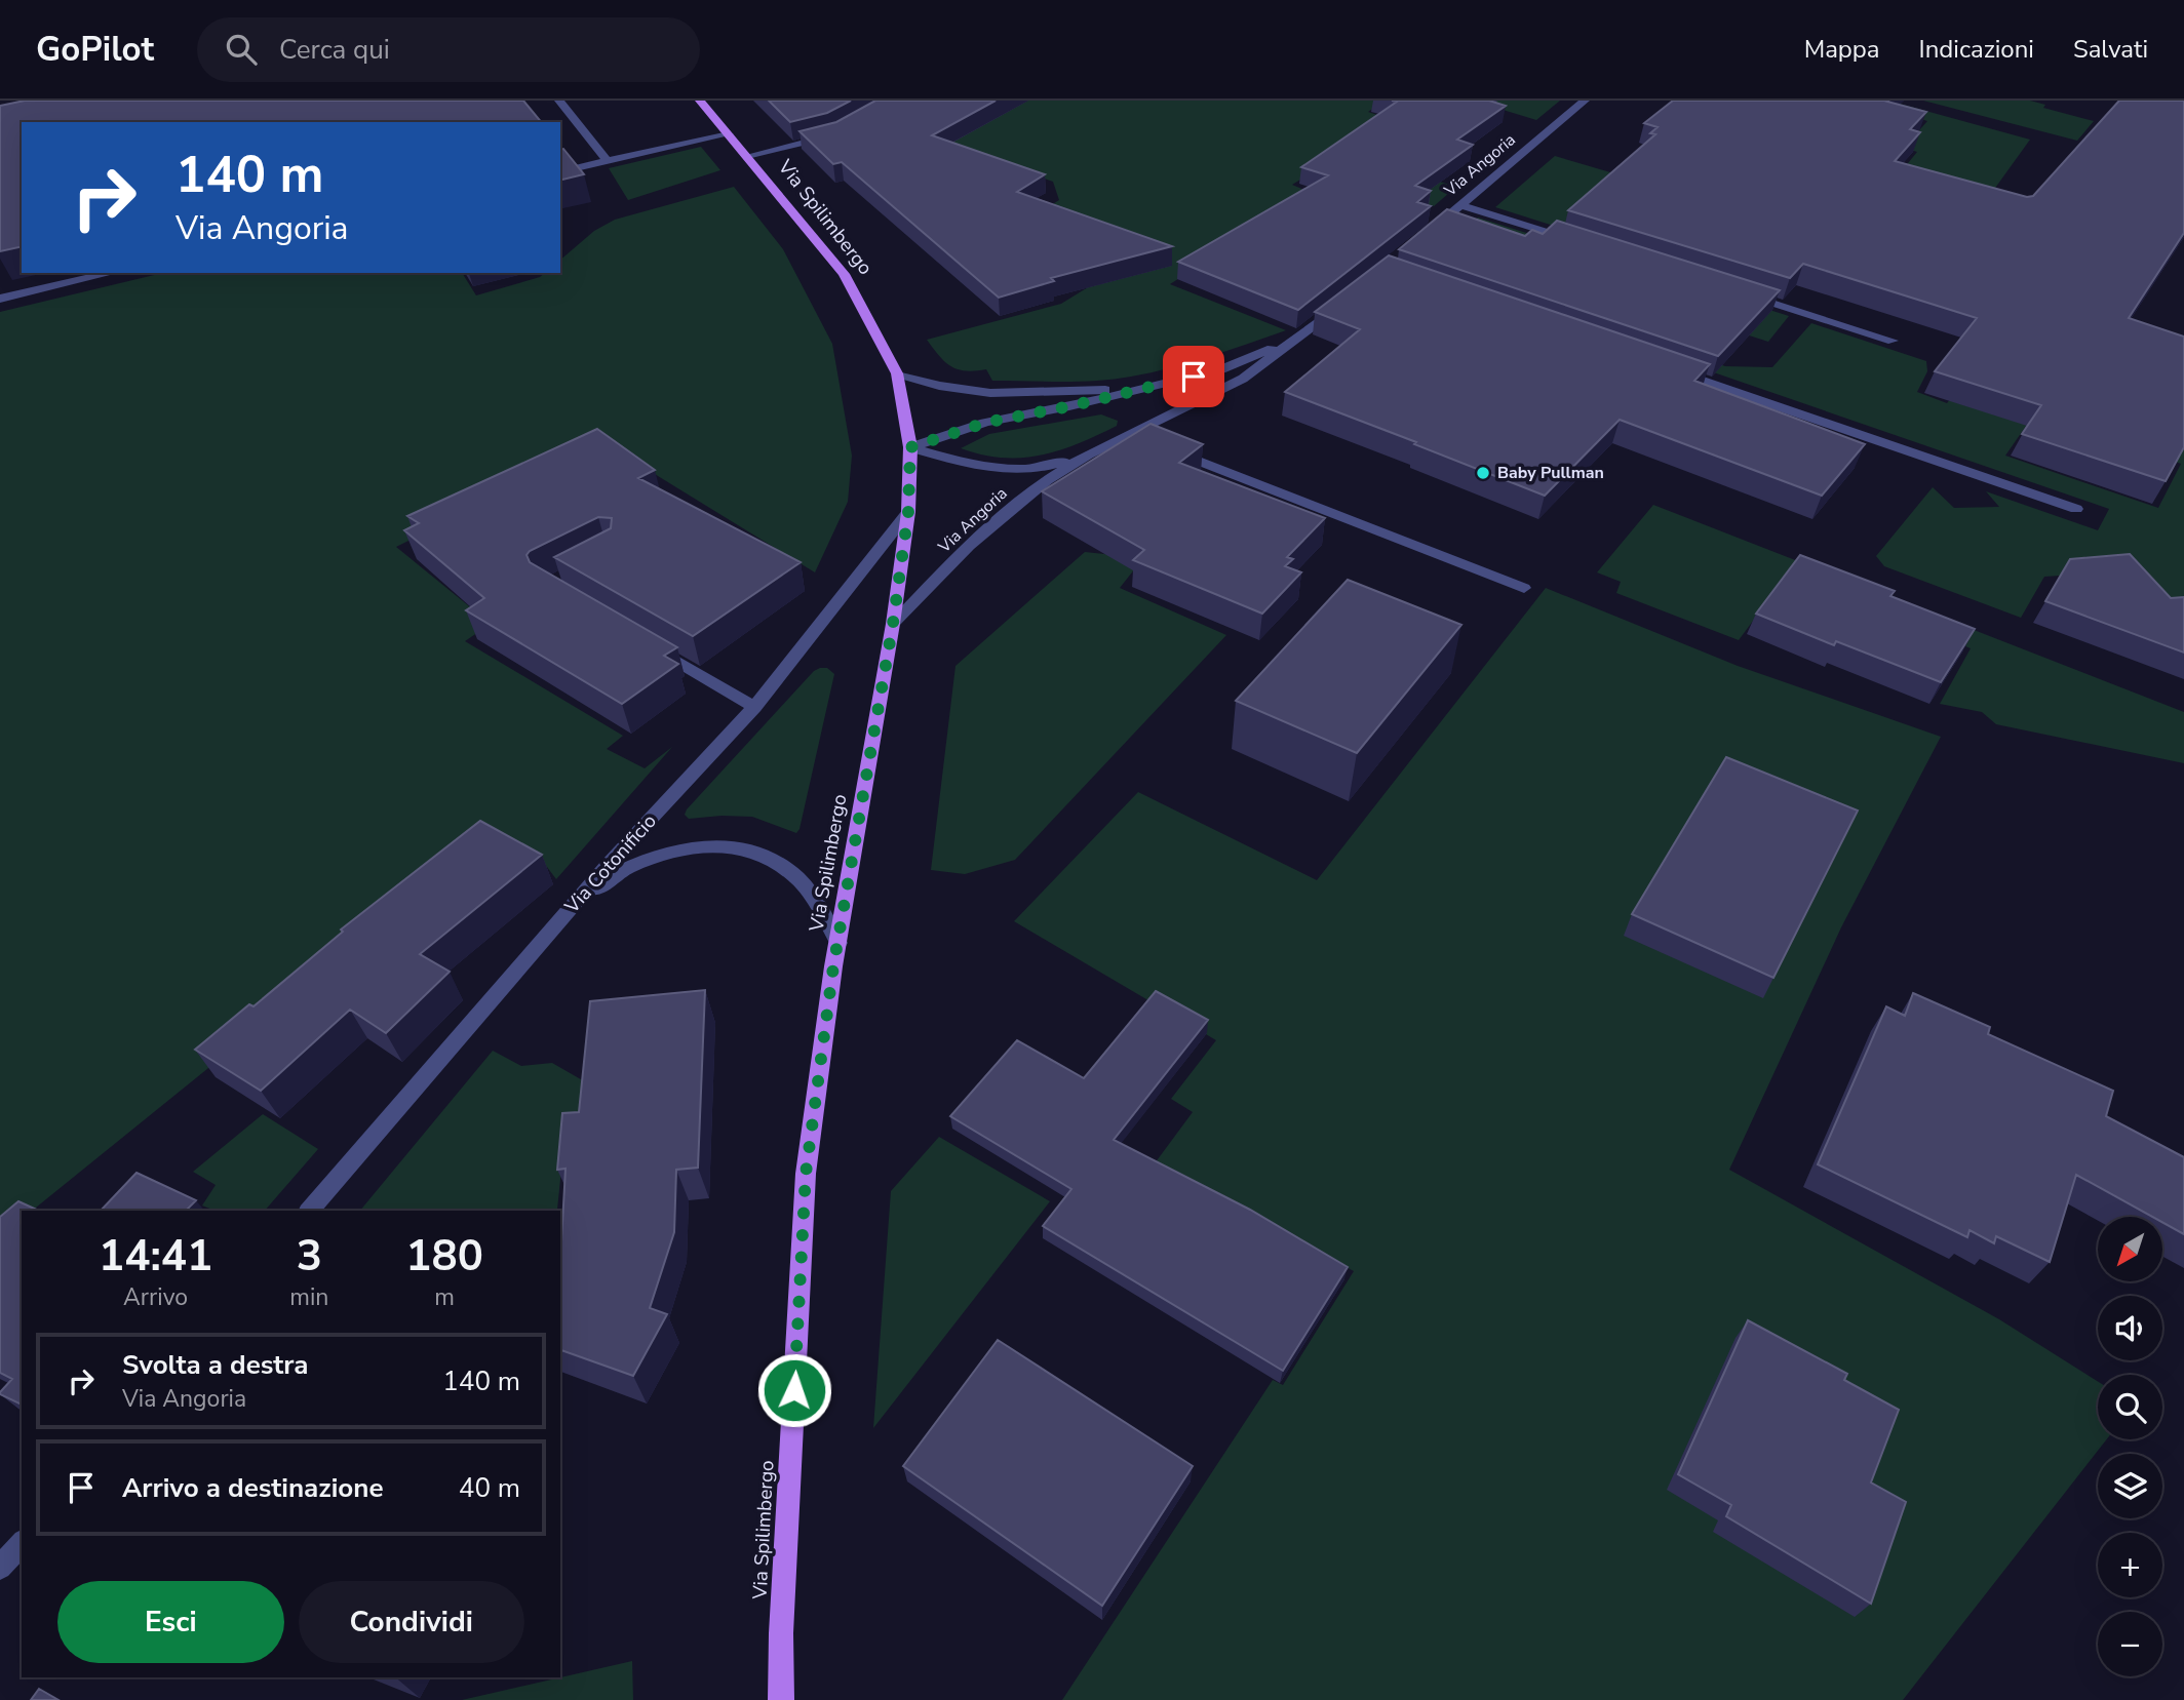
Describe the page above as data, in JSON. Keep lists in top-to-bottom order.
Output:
{
  "streets": {
    "main road": ["Via Spilimbergo"],
    "street": ["Via Angoria", "Via Cotonificio"]
  },
  "crossings": [
    ["Via Angoria", "Via Spilimbergo"],
    ["Via Spilimbergo", "Via Cotonificio"]
  ],
  "places": ["Baby Pullman"],
  "north": "bottom left",
  "page": {
    "header": "GoPilot",
    "search": "Cerca qui",
    "nav": ["Mappa", "Indicazioni", "Salvati"],
    "turn": ["140 m", "Via Angoria"],
    "eta": [
      "14:41",
      "Arrivo",
      "3",
      "min",
      "180",
      "m"
    ],
    "map_buttons": ["+", "−"],
    "list": [
      {
        "name": "Svolta a destra",
        "note": "Via Angoria",
        "value": "140 m"
      },
      {
        "name": "Arrivo a destinazione",
        "value": "40 m"
      }
    ],
    "buttons": ["Esci", "Condividi"]
  }
}
